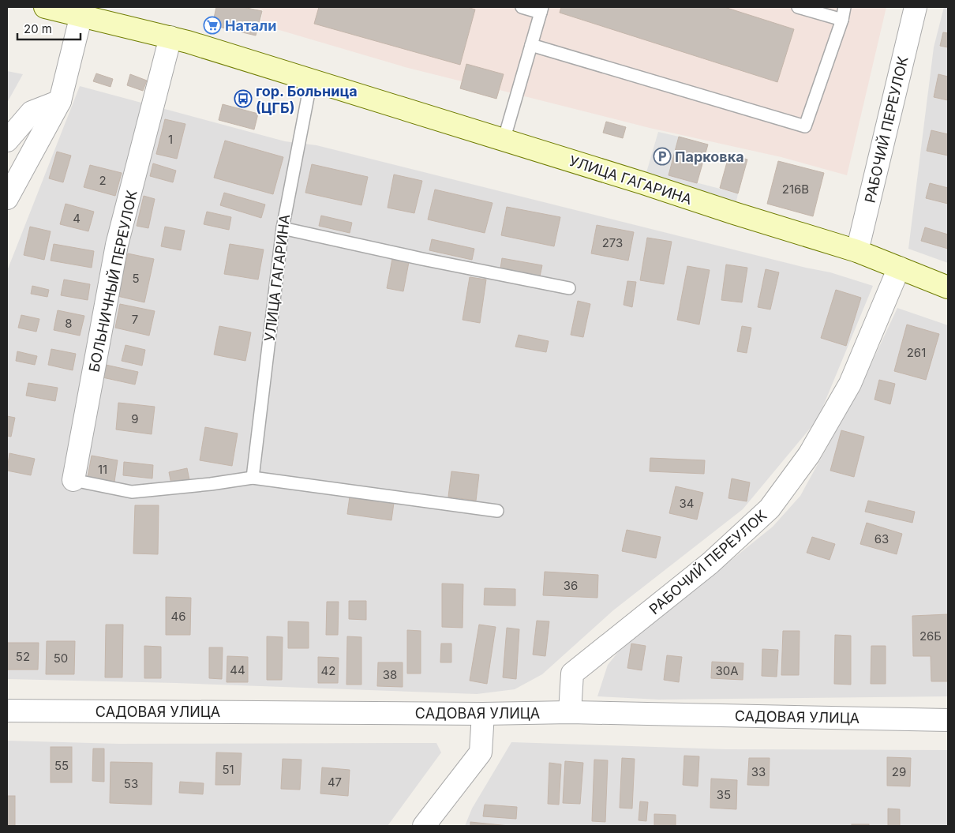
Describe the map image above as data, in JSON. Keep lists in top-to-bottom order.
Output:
{
  "streets": {
    "street": [
      "РАБОЧИЙ ПЕРЕУЛОК",
      "УЛИЦА ГАГАРИНА",
      "БОЛЬНИЧНЫЙ ПЕРЕУЛОК",
      "САДОВАЯ УЛИЦА"
    ]
  },
  "crossings": [
    ["РАБОЧИЙ ПЕРЕУЛОК", "УЛИЦА ГАГАРИНА"],
    ["РАБОЧИЙ ПЕРЕУЛОК", "САДОВАЯ УЛИЦА"],
    ["УЛИЦА ГАГАРИНА", "БОЛЬНИЧНЫЙ ПЕРЕУЛОК"]
  ],
  "places": {
    "supermarket": ["Натали"],
    "bus stop": ["гор. Больница (ЦГБ)"],
    "parking": ["Парковка"]
  },
  "house_numbers": [
    "1",
    "2",
    "216В",
    "4",
    "273",
    "5",
    "7",
    "8",
    "261",
    "9",
    "11",
    "34",
    "63",
    "36",
    "46",
    "26Б",
    "52",
    "50",
    "44",
    "42",
    "30А",
    "38",
    "55",
    "51",
    "33",
    "29",
    "47",
    "53",
    "35"
  ],
  "scale_bar": "20 m"
}
